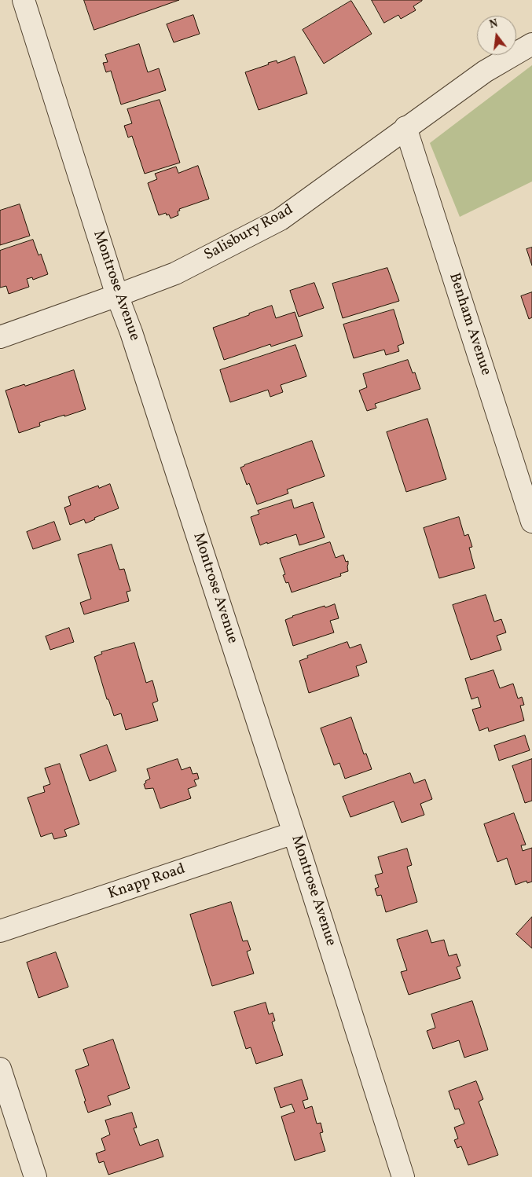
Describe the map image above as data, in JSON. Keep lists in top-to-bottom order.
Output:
{
  "streets": {
    "street": [
      "Salisbury Road",
      "Montrose Avenue",
      "Benham Avenue",
      "Knapp Road"
    ]
  },
  "crossings": [
    ["Salisbury Road", "Montrose Avenue"],
    ["Salisbury Road", "Benham Avenue"],
    ["Montrose Avenue", "Knapp Road"]
  ],
  "north": "top"
}
